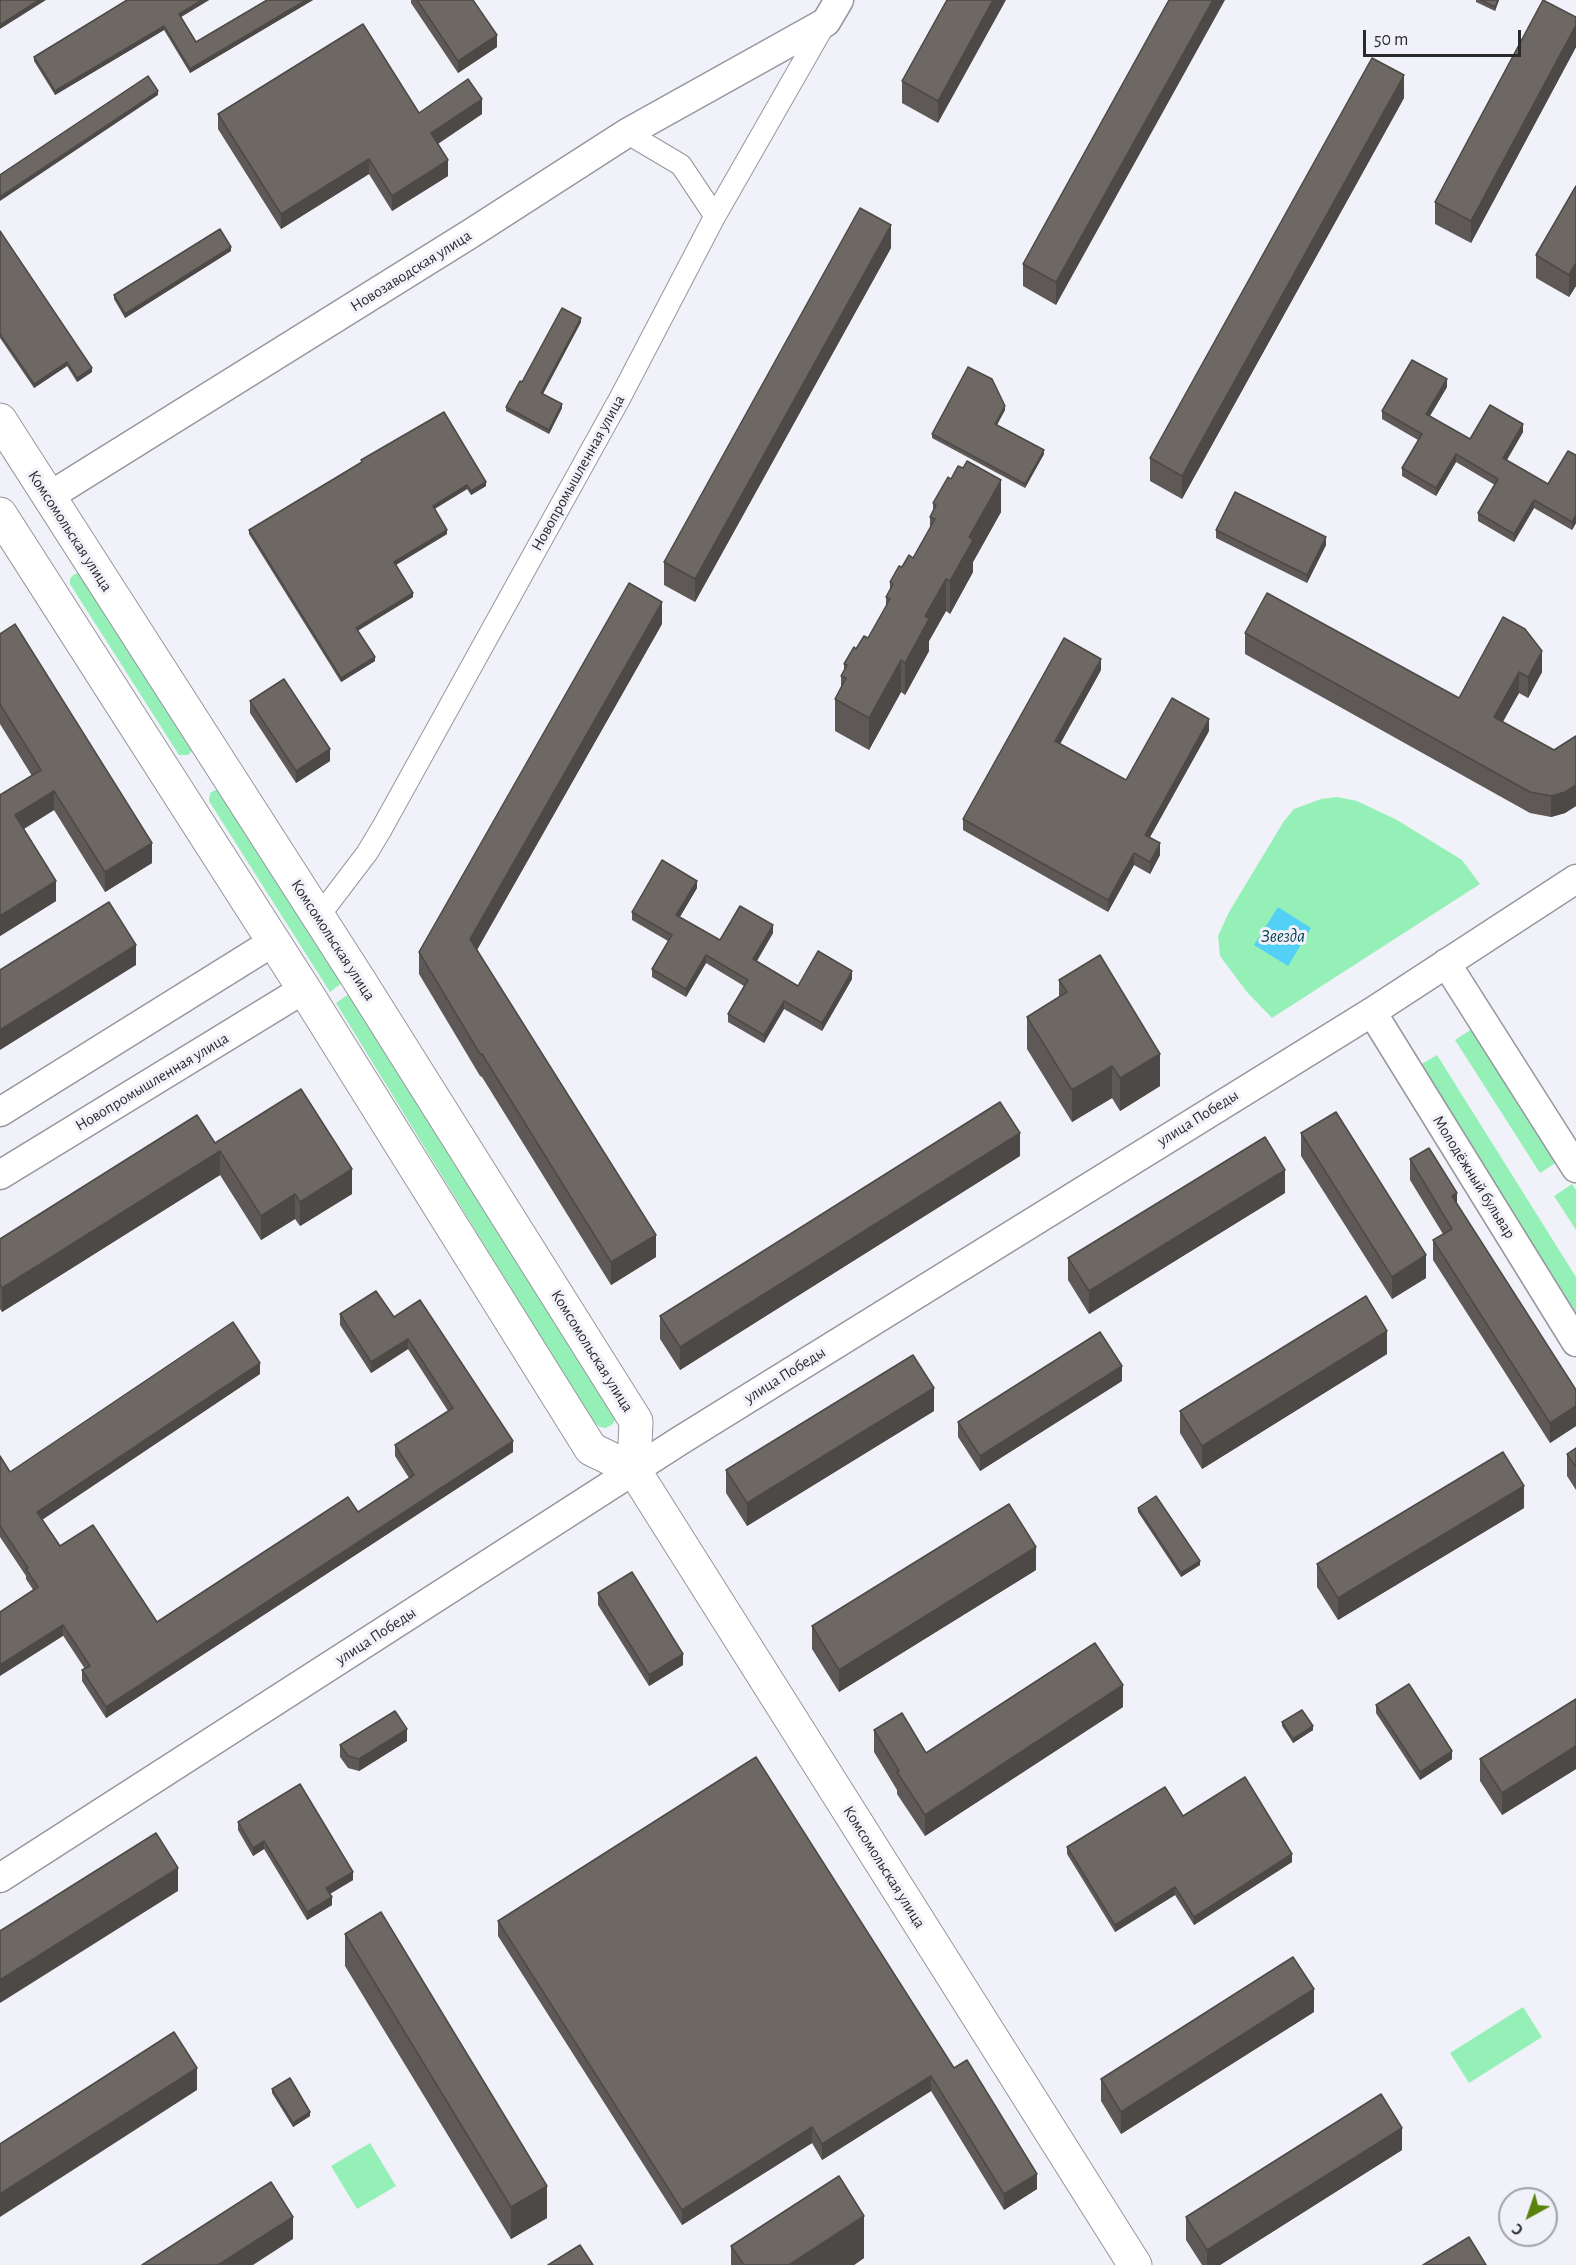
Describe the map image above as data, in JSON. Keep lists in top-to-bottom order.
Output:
{
  "streets": {
    "main road": [
      "Новозаводская улица",
      "Новопромышленная улица",
      "Комсомольская улица",
      "улица Победы",
      "Молодёжный бульвар"
    ]
  },
  "crossings": [
    ["Новозаводская улица", "Новопромышленная улица"],
    ["Новозаводская улица", "Комсомольская улица"],
    ["Новопромышленная улица", "Комсомольская улица"],
    ["Комсомольская улица", "улица Победы"],
    ["улица Победы", "Молодёжный бульвар"]
  ],
  "water": ["Звезда"],
  "scale_bar": "50 m",
  "north": "bottom left"
}
